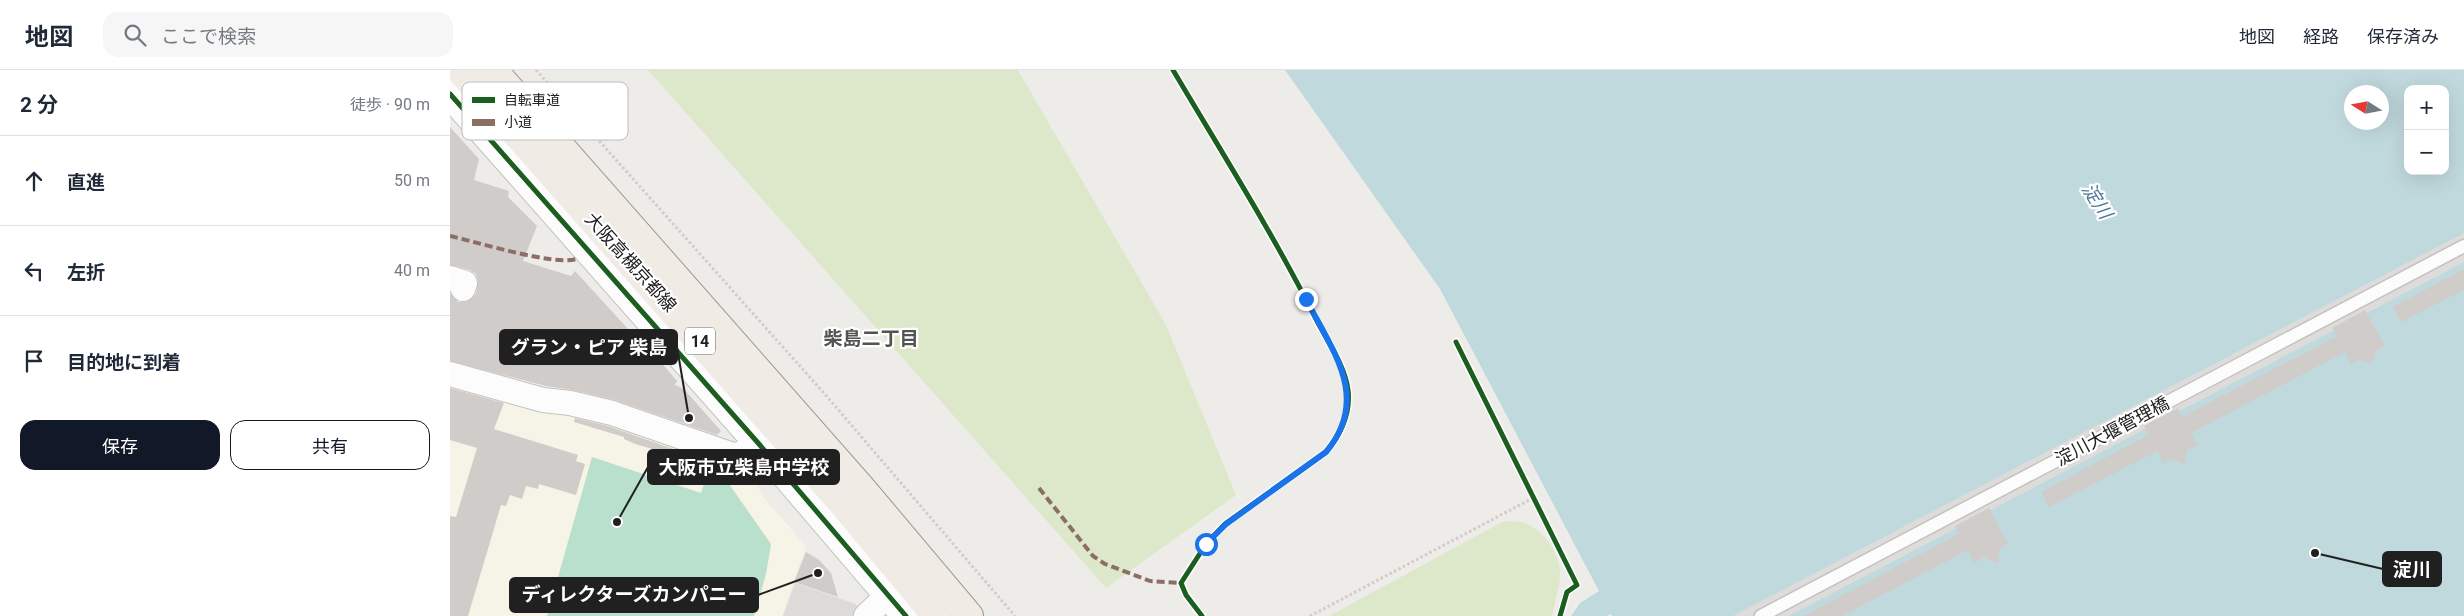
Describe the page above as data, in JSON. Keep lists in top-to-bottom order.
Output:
{
  "streets": {
    "main road": ["大阪高槻京都線", "14"],
    "lane": ["淀川大堰管理橋"]
  },
  "districts": ["柴島二丁目"],
  "water": ["淀川"],
  "places": [
    "グラン・ピア 柴島",
    "大阪市立柴島中学校",
    "淀川",
    "ディレクターズカンパニー"
  ],
  "legend": ["自転車道", "小道"],
  "north": "left",
  "page": {
    "header": "地図",
    "search": "ここで検索",
    "nav": ["地図", "経路", "保存済み"],
    "heading": ["2 分", "徒歩 · 90 m"],
    "map_buttons": ["+", "−"],
    "list": [
      ["直進", "50 m"],
      ["左折", "40 m"],
      "目的地に到着"
    ],
    "buttons": ["保存", "共有"]
  }
}
